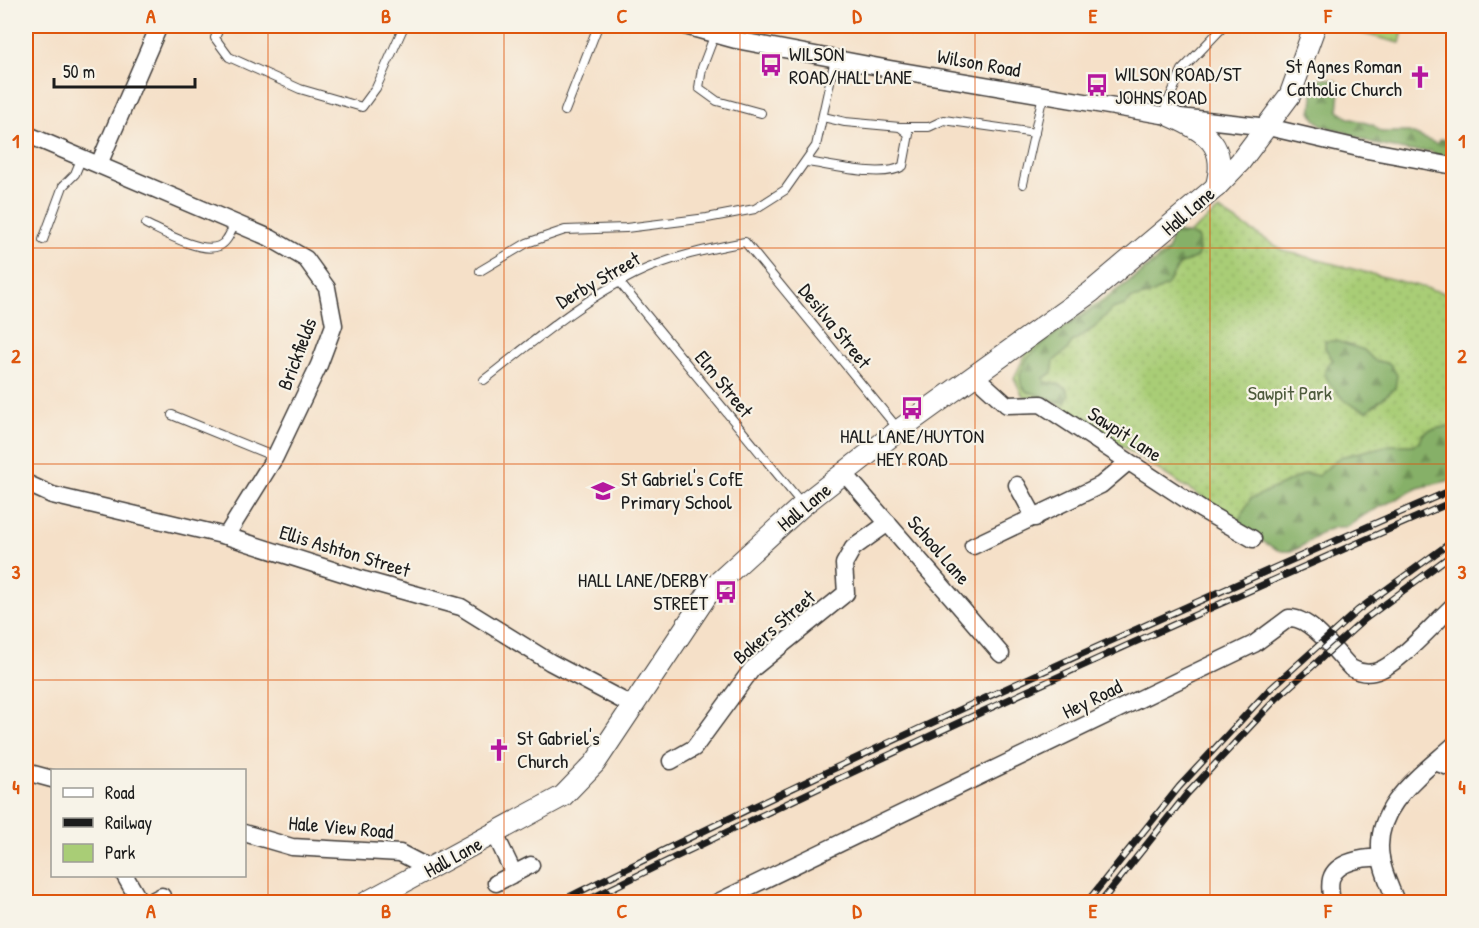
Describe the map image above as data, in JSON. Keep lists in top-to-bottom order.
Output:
{
  "streets": {
    "street": [
      "Wilson Road",
      "Hall Lane",
      "Brickfields",
      "Sawpit Lane",
      "School Lane",
      "Ellis Ashton Street",
      "Bakers Street",
      "Hey Road",
      "Hale View Road"
    ],
    "lane": ["Derby Street", "Desilva Street", "Elm Street"]
  },
  "crossings": [
    ["Wilson Road", "Hall Lane"],
    ["Hall Lane", "Desilva Street"],
    ["Hall Lane", "Elm Street"],
    ["Hall Lane", "Sawpit Lane"],
    ["Hall Lane", "School Lane"],
    ["Hall Lane", "Ellis Ashton Street"],
    ["Hall Lane", "Hale View Road"],
    ["Derby Street", "Desilva Street"],
    ["Derby Street", "Elm Street"],
    ["Brickfields", "Ellis Ashton Street"],
    ["School Lane", "Bakers Street"]
  ],
  "parks": ["Sawpit Park"],
  "places": {
    "bus stop": [
      "WILSON ROAD/HALL LANE",
      "WILSON ROAD/ST JOHNS ROAD",
      "HALL LANE/HUYTON HEY ROAD",
      "HALL LANE/DERBY STREET"
    ],
    "church": ["St Agnes Roman Catholic Church", "St Gabriel's Church"],
    "school or university": ["St Gabriel's CofE Primary School"]
  },
  "legend": ["Road", "Railway", "Park"],
  "scale_bar": "50 m",
  "grid": {
    "columns": [
      "A",
      "B",
      "C",
      "D",
      "E",
      "F"
    ],
    "rows": [
      "1",
      "2",
      "3",
      "4"
    ]
  }
}
